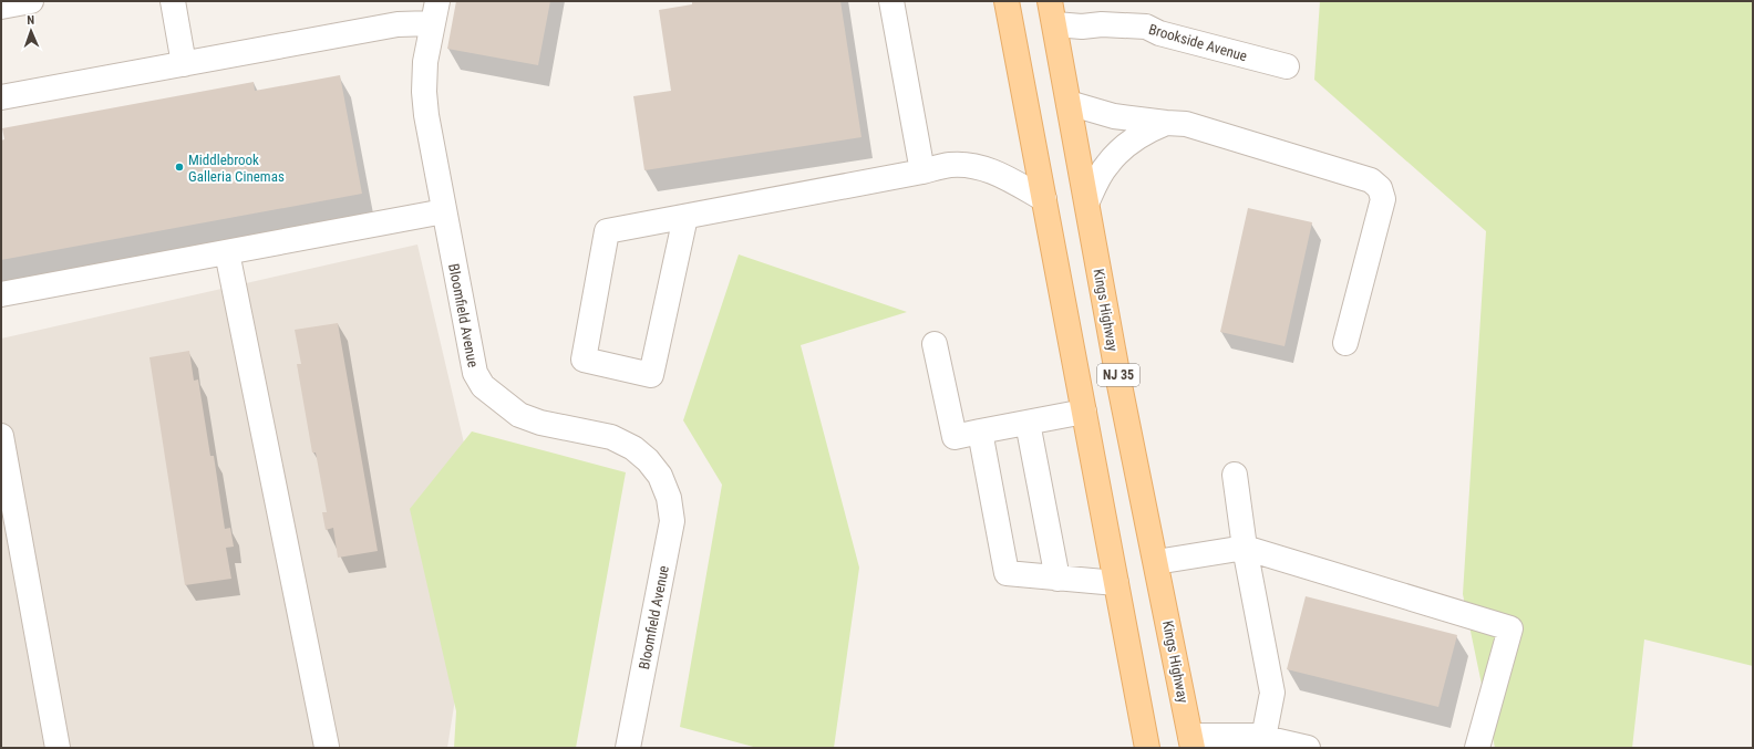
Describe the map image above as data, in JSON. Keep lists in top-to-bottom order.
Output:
{
  "streets": {
    "main road": ["Kings Highway", "NJ 35"],
    "street": ["Brookside Avenue", "Bloomfield Avenue"]
  },
  "crossings": [
    ["Brookside Avenue", "Kings Highway"]
  ],
  "places": ["Middlebrook Galleria Cinemas"],
  "north": "top"
}
